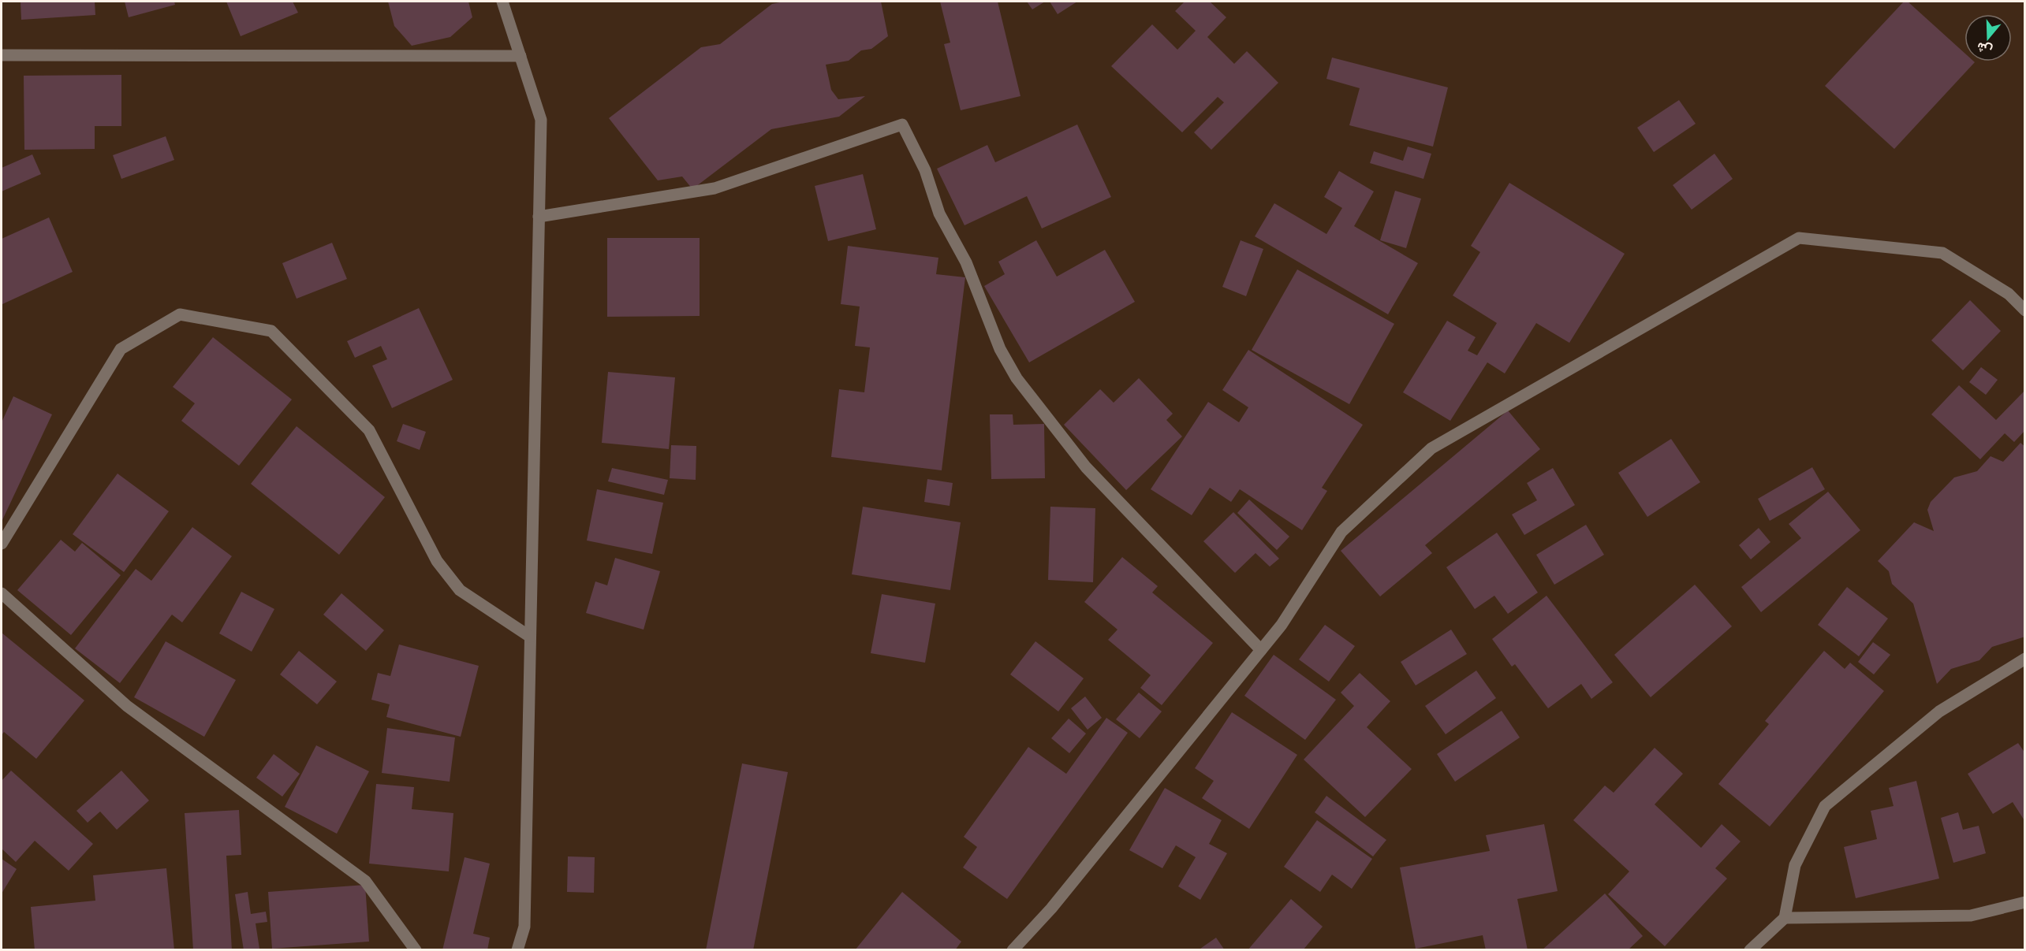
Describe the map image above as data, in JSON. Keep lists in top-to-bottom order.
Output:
{
  "north": "bottom"
}
